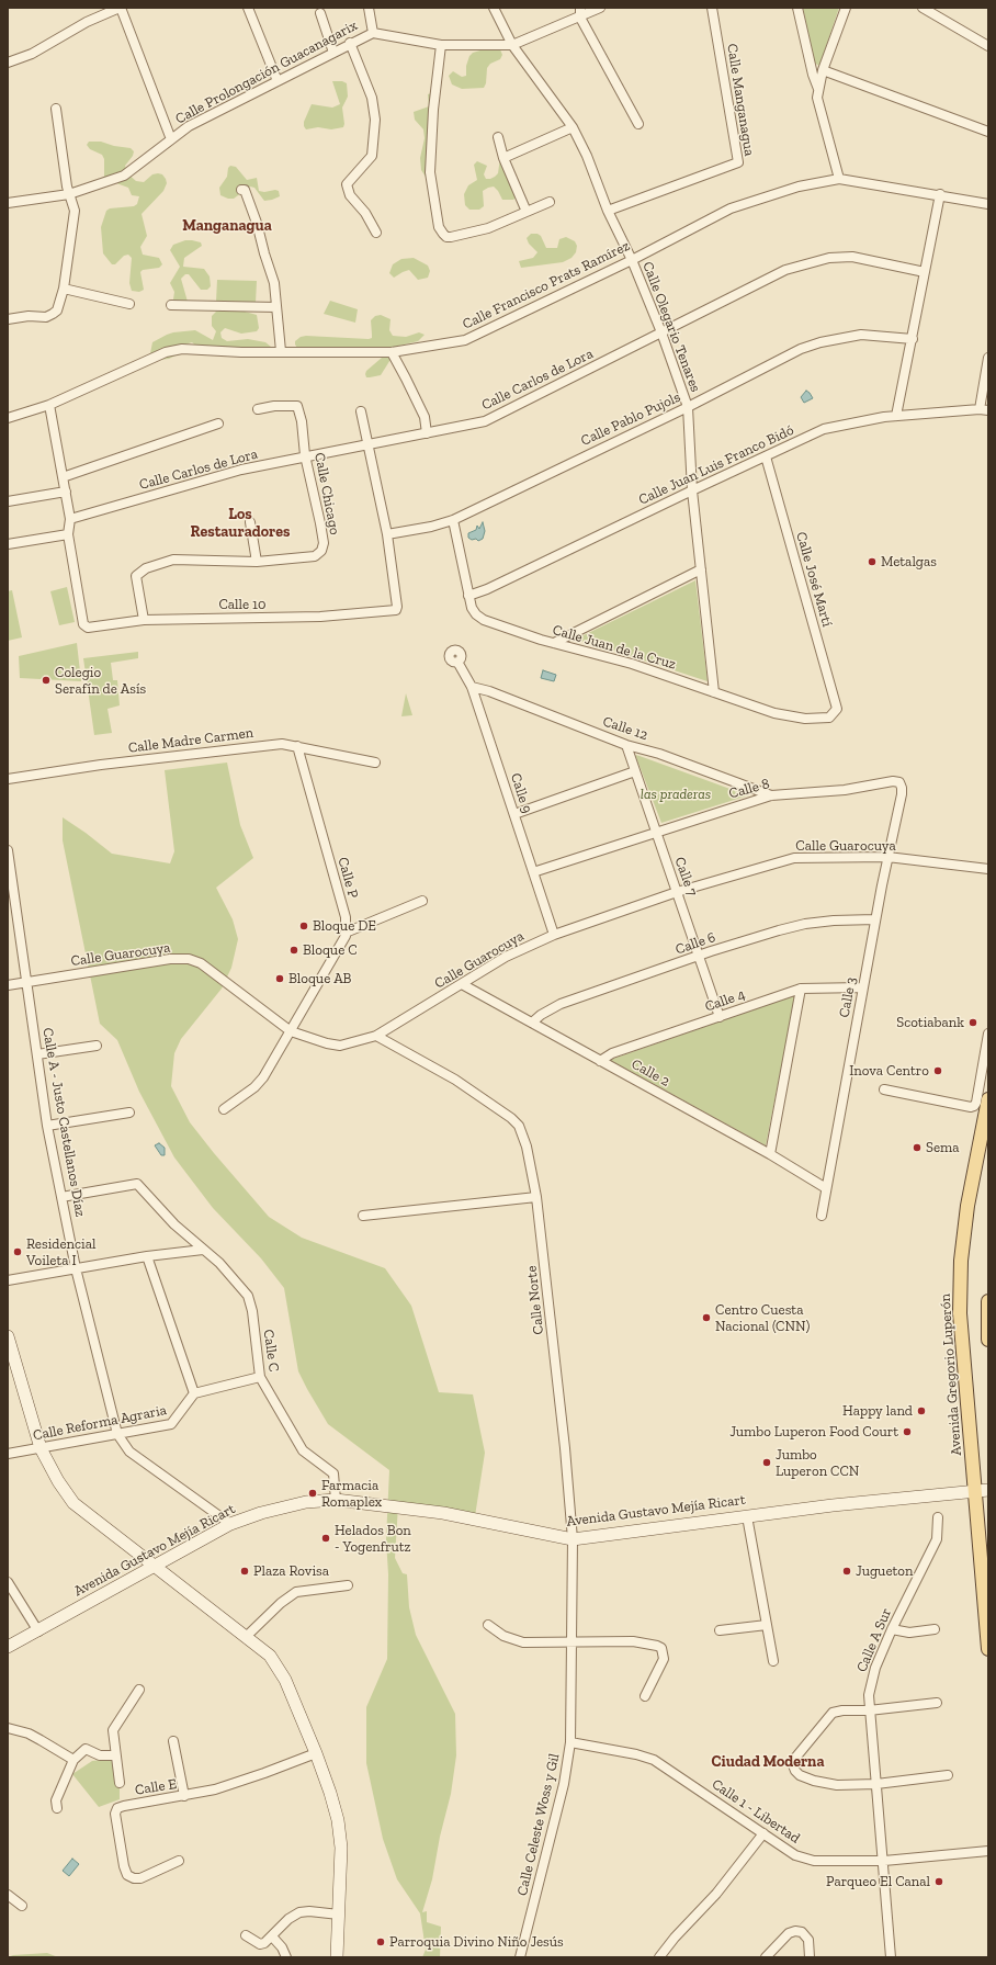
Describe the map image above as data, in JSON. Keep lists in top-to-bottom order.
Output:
{
  "streets": {
    "main road": ["Avenida Gregorio Luperón"],
    "street": [
      "Calle Prolongación Guacanagarix",
      "Calle Manganagua",
      "Calle Francisco Prats Ramírez",
      "Calle Olegario Tenares",
      "Calle Carlos de Lora",
      "Calle Pablo Pujols",
      "Calle Juan Luis Franco Bidó",
      "Calle Chicago",
      "Calle José Martí",
      "Calle 10",
      "Calle Juan de la Cruz",
      "Calle 12",
      "Calle Madre Carmen",
      "Calle 8",
      "Calle 9",
      "Calle Guarocuya",
      "Calle 7",
      "Calle P",
      "Calle 6",
      "Calle 3",
      "Calle 4",
      "Calle 2",
      "Calle A - Justo Castellanos Díaz",
      "Calle Norte",
      "Calle C",
      "Calle Reforma Agraria",
      "Avenida Gustavo Mejía Ricart",
      "Calle A Sur",
      "Calle E",
      "Calle 1 - Libertad",
      "Calle Celeste Woss y Gil"
    ]
  },
  "crossings": [
    ["Calle Prolongación Guacanagarix", "Calle Olegario Tenares"],
    ["Calle Manganagua", "Calle Olegario Tenares"],
    ["Calle Francisco Prats Ramírez", "Calle Olegario Tenares"],
    ["Calle Olegario Tenares", "Calle Carlos de Lora"],
    ["Calle Olegario Tenares", "Calle Pablo Pujols"],
    ["Calle Olegario Tenares", "Calle Juan Luis Franco Bidó"],
    ["Calle Olegario Tenares", "Calle Juan de la Cruz"],
    ["Calle Carlos de Lora", "Calle Chicago"],
    ["Calle Pablo Pujols", "Calle 10"],
    ["Calle Pablo Pujols", "Calle Juan de la Cruz"],
    ["Calle Juan Luis Franco Bidó", "Calle José Martí"],
    ["Calle Juan Luis Franco Bidó", "Calle Juan de la Cruz"],
    ["Calle Chicago", "Calle 10"],
    ["Calle José Martí", "Calle Juan de la Cruz"],
    ["Calle 12", "Calle 8"],
    ["Calle 12", "Calle 9"],
    ["Calle 12", "Calle 7"],
    ["Calle Madre Carmen", "Calle P"],
    ["Calle 8", "Calle 9"],
    ["Calle 8", "Calle 7"],
    ["Calle 8", "Calle 3"],
    ["Calle 9", "Calle Guarocuya"],
    ["Calle Guarocuya", "Calle 7"],
    ["Calle Guarocuya", "Calle P"],
    ["Calle Guarocuya", "Calle 3"],
    ["Calle Guarocuya", "Calle 2"],
    ["Calle Guarocuya", "Calle A - Justo Castellanos Díaz"],
    ["Calle Guarocuya", "Calle Norte"],
    ["Calle 7", "Calle 6"],
    ["Calle 7", "Calle 4"],
    ["Calle 6", "Calle 3"],
    ["Calle 6", "Calle 2"],
    ["Calle 3", "Calle 4"],
    ["Calle 3", "Calle 2"],
    ["Calle 4", "Calle 2"],
    ["Calle A - Justo Castellanos Díaz", "Calle C"],
    ["Calle A - Justo Castellanos Díaz", "Calle Reforma Agraria"],
    ["Calle A - Justo Castellanos Díaz", "Avenida Gustavo Mejía Ricart"],
    ["Calle Norte", "Avenida Gustavo Mejía Ricart"],
    ["Calle Norte", "Calle Celeste Woss y Gil"],
    ["Calle C", "Avenida Gustavo Mejía Ricart"],
    ["Avenida Gregorio Luperón", "Avenida Gustavo Mejía Ricart"],
    ["Calle A Sur", "Calle 1 - Libertad"],
    ["Calle 1 - Libertad", "Calle Celeste Woss y Gil"]
  ],
  "districts": ["Manganagua", "Los Restauradores", "Ciudad Moderna"],
  "parks": ["las praderas"],
  "places": [
    "Metalgas",
    "Colegio Serafín de Asís",
    "Bloque DE",
    "Bloque C",
    "Bloque AB",
    "Scotiabank",
    "Inova Centro",
    "Sema",
    "Residencial Voileta I",
    "Centro Cuesta Nacional (CNN)",
    "Happy land",
    "Jumbo Luperon Food Court",
    "Jumbo Luperon CCN",
    "Farmacia Romaplex",
    "Helados Bon - Yogenfrutz",
    "Plaza Rovisa",
    "Jugueton",
    "Parqueo El Canal",
    "Parroquia Divino Niño Jesús"
  ]
}
